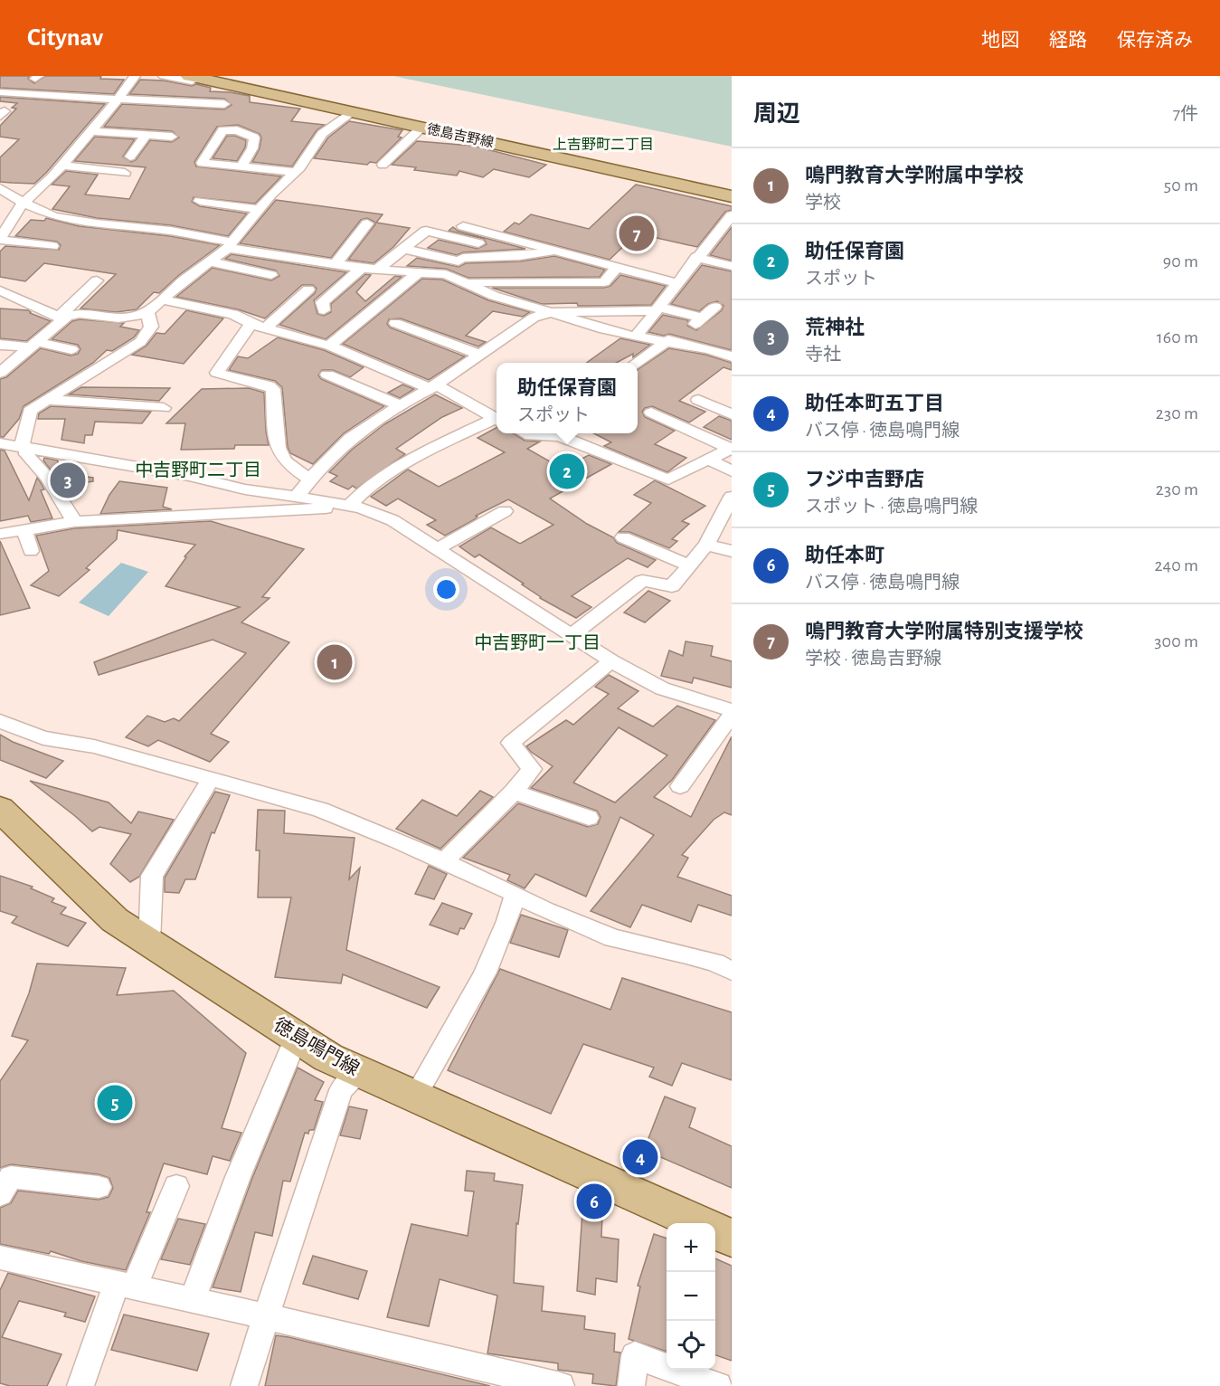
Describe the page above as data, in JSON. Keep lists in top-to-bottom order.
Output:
{
  "streets": {
    "main road": ["徳島吉野線", "徳島鳴門線"]
  },
  "districts": ["上吉野町二丁目", "中吉野町二丁目", "中吉野町一丁目"],
  "page": {
    "header": "Citynav",
    "nav": ["地図", "経路", "保存済み"],
    "heading": ["周辺", "7件"],
    "list": [
      {
        "mark": "1",
        "name": "鳴門教育大学附属中学校",
        "note": "学校",
        "value": "50 m"
      },
      {
        "mark": "2",
        "name": "助任保育園",
        "note": "スポット",
        "value": "90 m"
      },
      {
        "mark": "3",
        "name": "荒神社",
        "note": "寺社",
        "value": "160 m"
      },
      {
        "mark": "4",
        "name": "助任本町五丁目",
        "note": "バス停 · 徳島鳴門線",
        "value": "230 m"
      },
      {
        "mark": "5",
        "name": "フジ中吉野店",
        "note": "スポット · 徳島鳴門線",
        "value": "230 m"
      },
      {
        "mark": "6",
        "name": "助任本町",
        "note": "バス停 · 徳島鳴門線",
        "value": "240 m"
      },
      {
        "mark": "7",
        "name": "鳴門教育大学附属特別支援学校",
        "note": "学校 · 徳島吉野線",
        "value": "300 m"
      }
    ],
    "pins": [
      "7",
      "2",
      "3",
      "1",
      "5",
      "4",
      "6"
    ],
    "popup": ["助任保育園", "スポット"],
    "map_buttons": ["+", "−"]
  }
}
